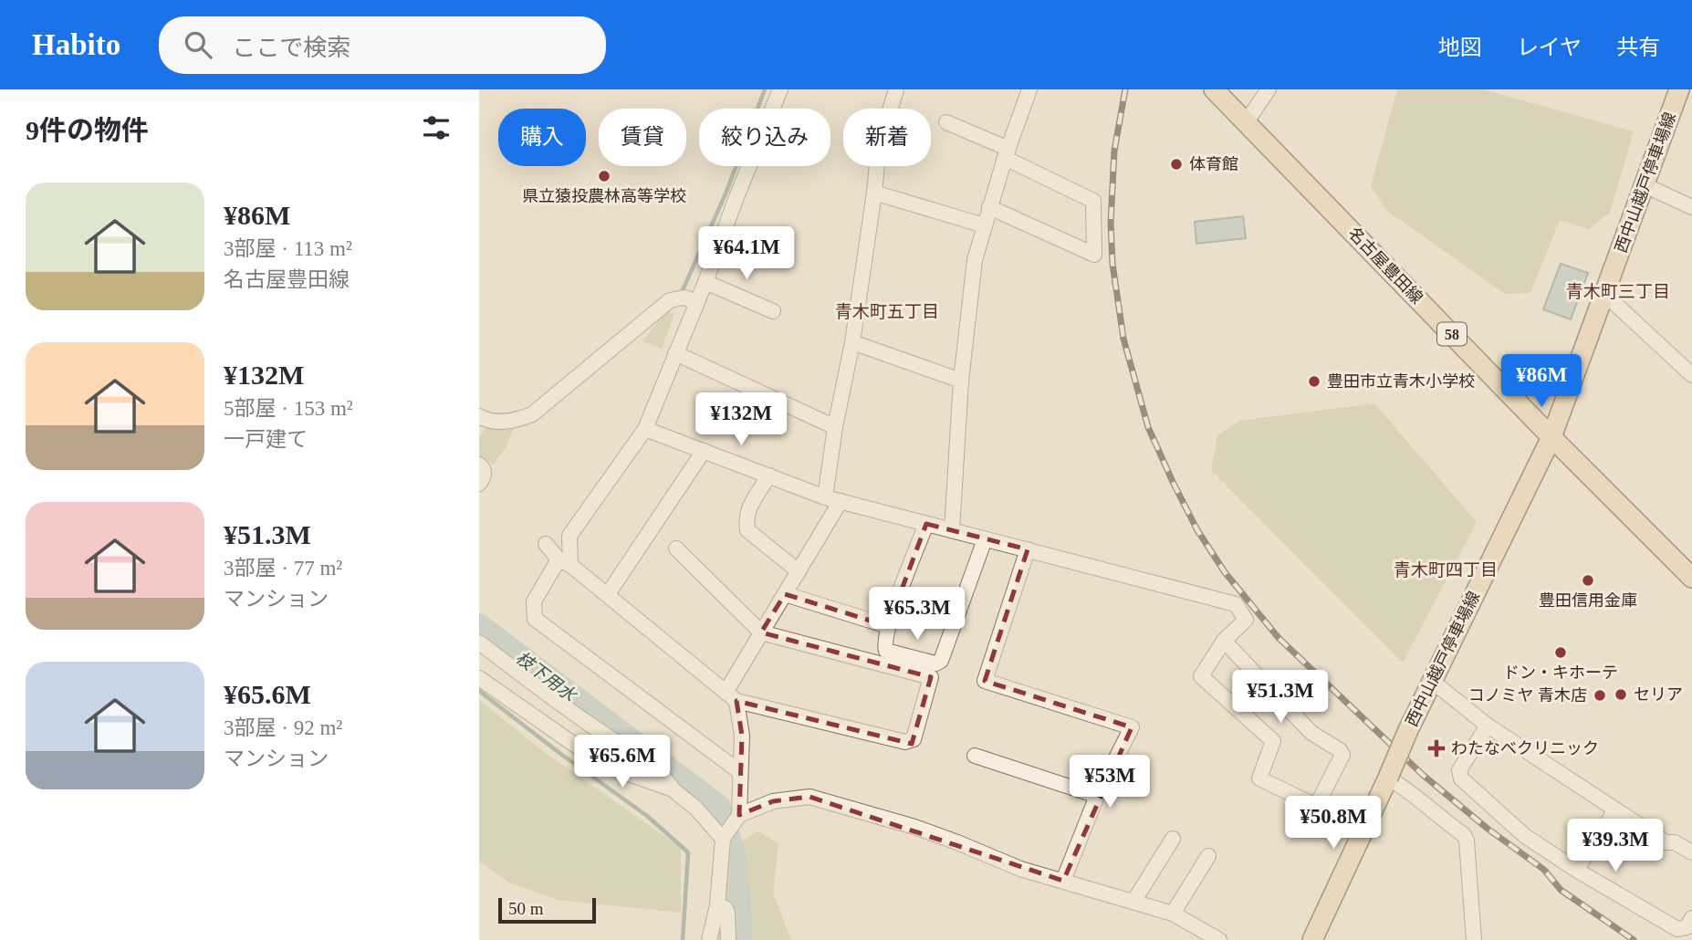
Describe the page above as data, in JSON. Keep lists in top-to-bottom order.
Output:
{
  "streets": {
    "main road": ["西中山越戸停車場線", "名古屋豊田線", "58"]
  },
  "crossings": [
    ["西中山越戸停車場線", "名古屋豊田線"]
  ],
  "districts": ["青木町三丁目", "青木町五丁目", "青木町四丁目"],
  "water": ["枝下用水"],
  "places": {
    "other": [
      "体育館",
      "県立猿投農林高等学校",
      "豊田市立青木小学校",
      "豊田信用金庫",
      "ドン・キホーテ",
      "セリア",
      "コノミヤ 青木店"
    ],
    "health": ["わたなべクリニック"]
  },
  "scale_bar": "50 m",
  "page": {
    "header": "Habito",
    "search": "ここで検索",
    "nav": ["地図", "レイヤ", "共有"],
    "heading": "9件の物件",
    "chip": [
      "購入",
      "賃貸",
      "絞り込み",
      "新着"
    ],
    "list": [
      {
        "name": "¥86M",
        "note": "3部屋 · 113 m² · 名古屋豊田線"
      },
      {
        "name": "¥132M",
        "note": "5部屋 · 153 m² · 一戸建て"
      },
      {
        "name": "¥51.3M",
        "note": "3部屋 · 77 m² · マンション"
      },
      {
        "name": "¥65.6M",
        "note": "3部屋 · 92 m² · マンション"
      }
    ],
    "price": [
      "¥64.1M",
      "¥86M",
      "¥132M",
      "¥65.3M",
      "¥51.3M",
      "¥65.6M",
      "¥53M",
      "¥50.8M",
      "¥39.3M"
    ],
    "scale": "50 m"
  }
}
